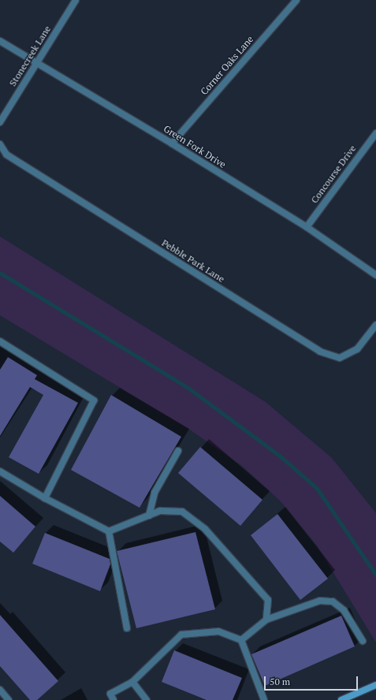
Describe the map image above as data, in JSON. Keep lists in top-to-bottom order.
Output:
{
  "streets": {
    "street": [
      "Stonecreek Lane",
      "Corner Oaks Lane",
      "Green Fork Drive",
      "Concourse Drive",
      "Pebble Park Lane"
    ]
  },
  "crossings": [
    ["Stonecreek Lane", "Green Fork Drive"],
    ["Corner Oaks Lane", "Green Fork Drive"],
    ["Green Fork Drive", "Concourse Drive"]
  ],
  "scale_bar": "50 m"
}
